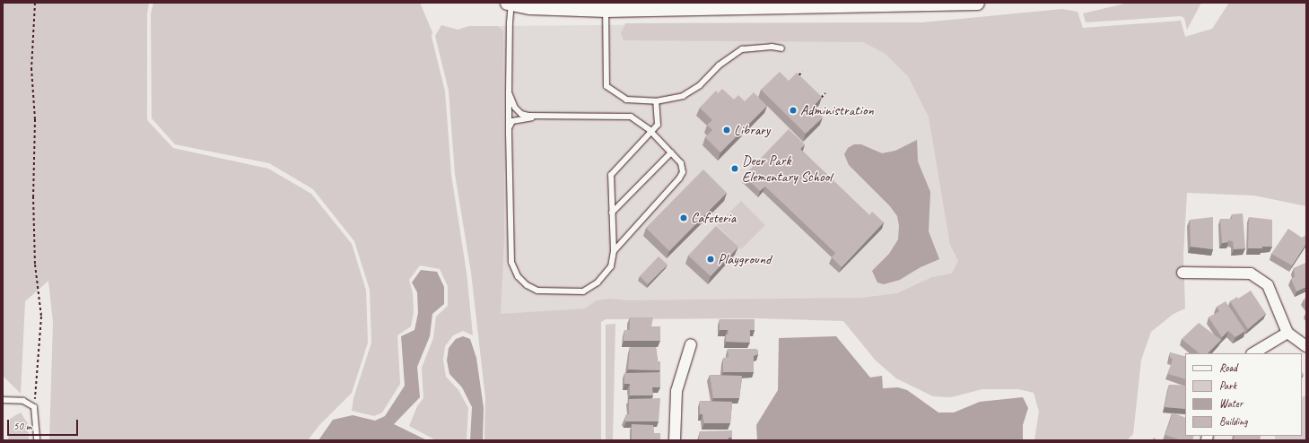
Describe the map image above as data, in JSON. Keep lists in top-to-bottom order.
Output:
{
  "places": [
    "Administration",
    "Library",
    "Deer Park Elementary School",
    "Cafeteria",
    "Playground"
  ],
  "legend": [
    "Road",
    "Park",
    "Water",
    "Building"
  ],
  "scale_bar": "50 m"
}
